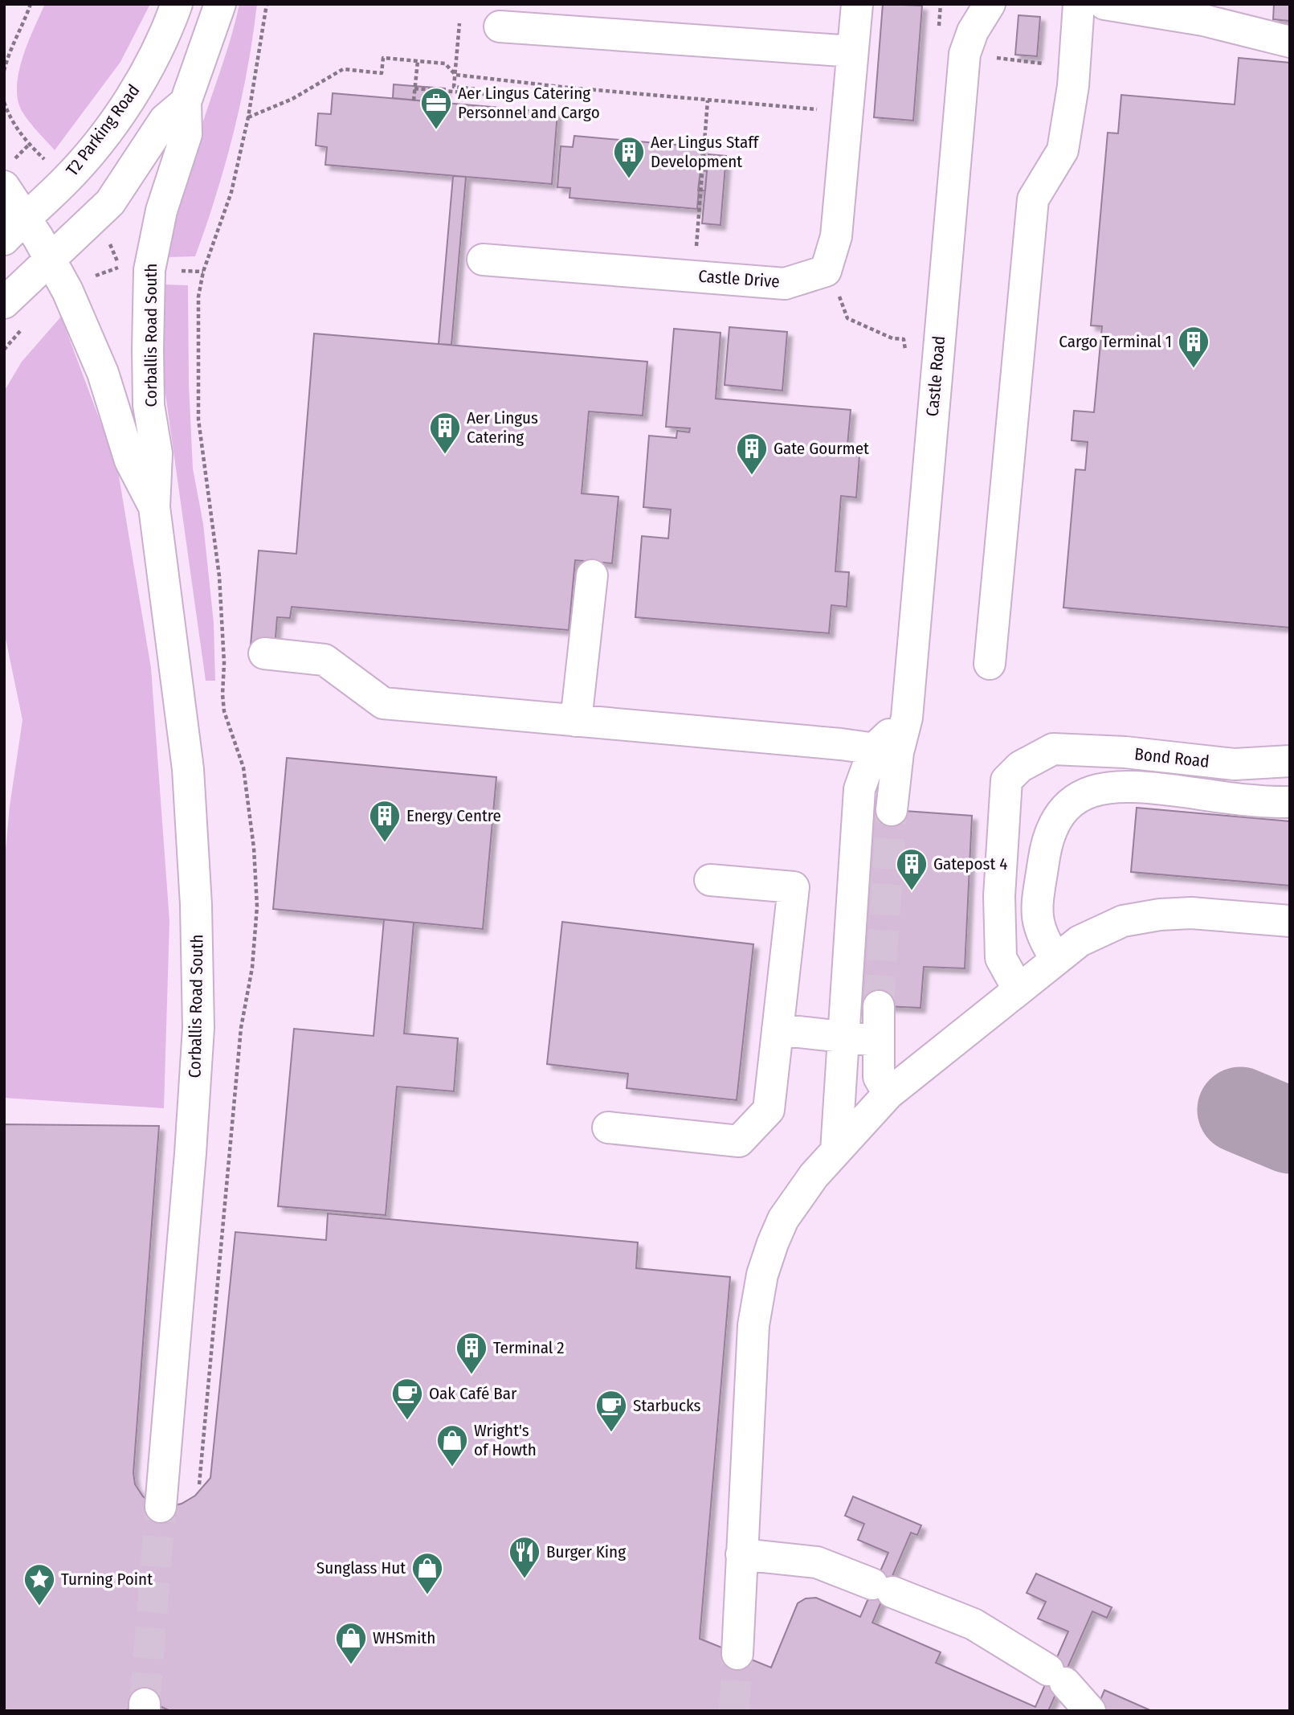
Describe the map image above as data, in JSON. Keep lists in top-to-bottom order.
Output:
{
  "streets": {
    "street": [
      "T2 Parking Road",
      "Castle Drive",
      "Corballis Road South",
      "Castle Road",
      "Bond Road"
    ]
  },
  "crossings": [
    ["T2 Parking Road", "Corballis Road South"]
  ],
  "places": {
    "office": ["Aer Lingus Catering Personnel and Cargo"],
    "building": [
      "Aer Lingus Staff Development",
      "Cargo Terminal 1",
      "Aer Lingus Catering",
      "Gate Gourmet",
      "Energy Centre",
      "Gatepost 4",
      "Terminal 2"
    ],
    "cafe": ["Oak Café Bar", "Starbucks"],
    "shop": ["Wright's of Howth", "Sunglass Hut", "WHSmith"],
    "restaurant": ["Burger King"],
    "place": ["Turning Point"]
  }
}
